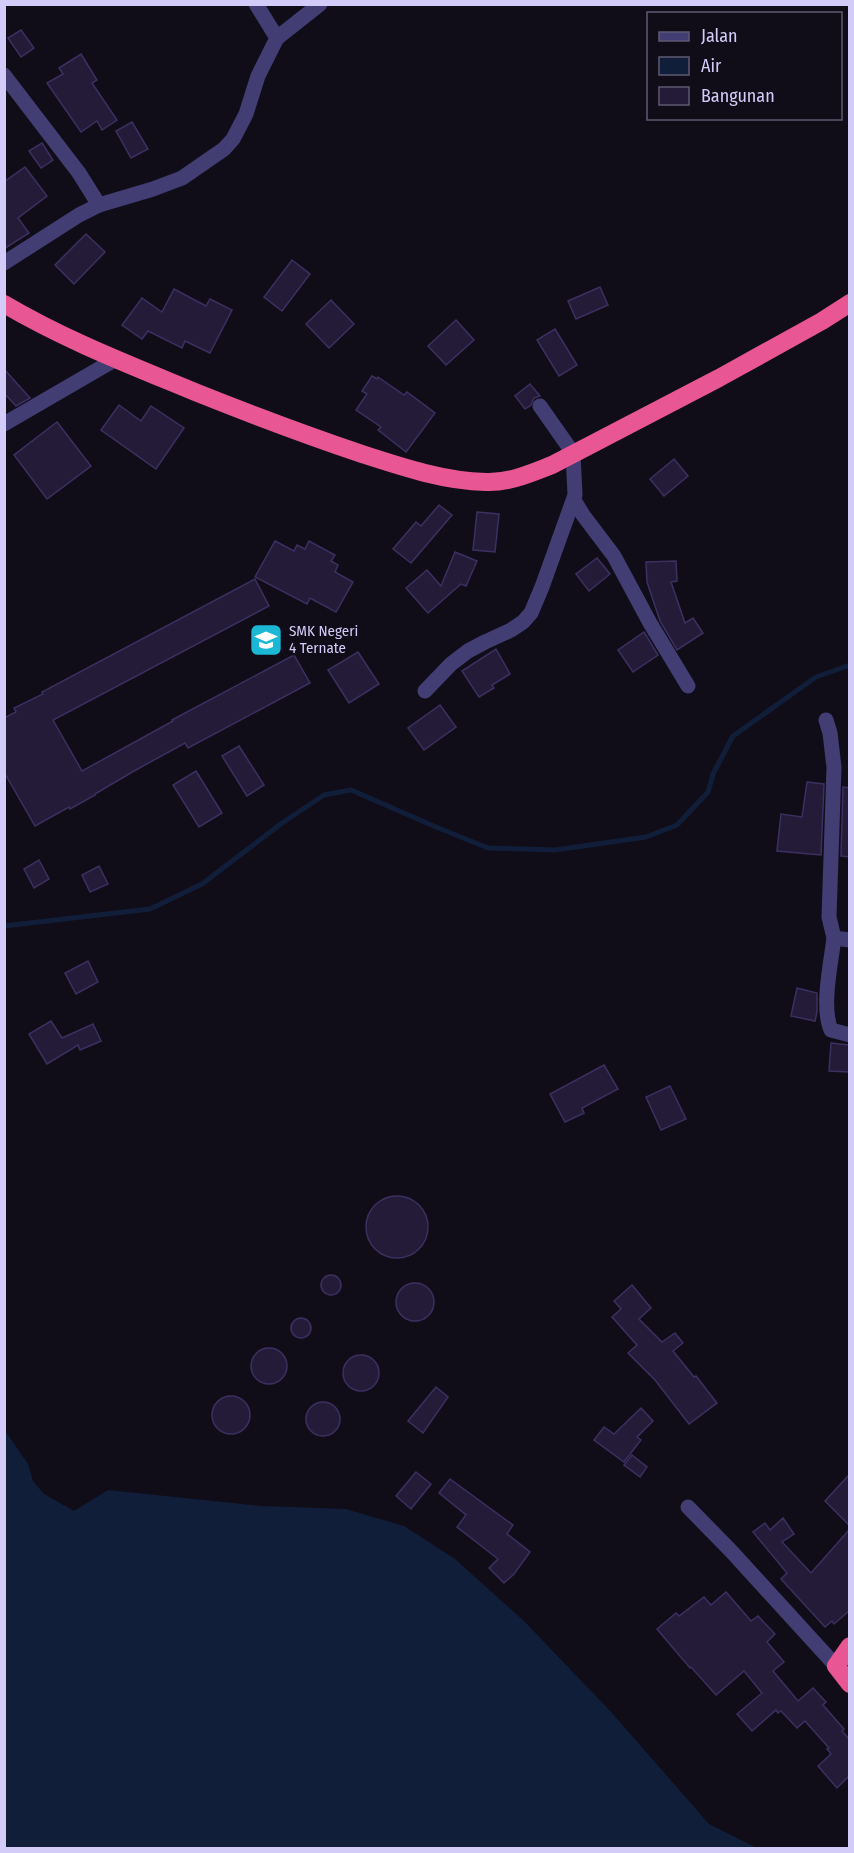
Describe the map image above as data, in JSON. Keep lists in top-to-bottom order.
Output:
{
  "places": {
    "school or university": ["SMK Negeri 4 Ternate"]
  },
  "legend": ["Jalan", "Air", "Bangunan"]
}
